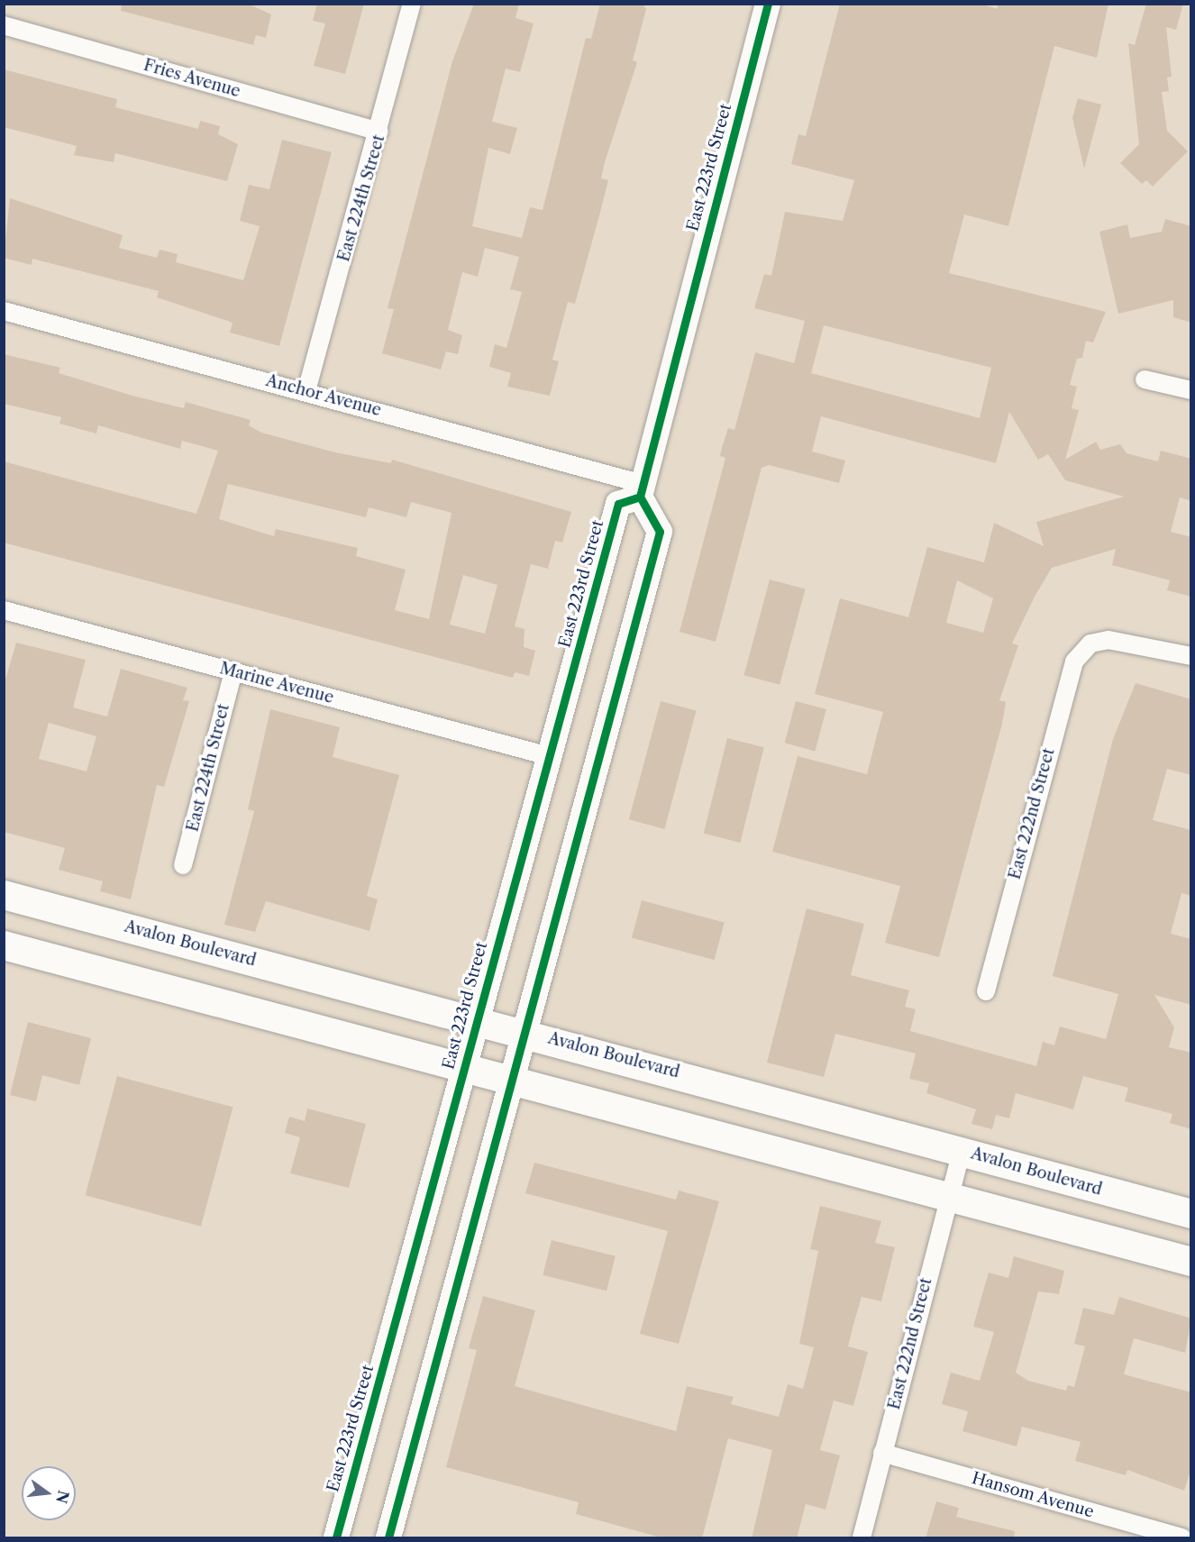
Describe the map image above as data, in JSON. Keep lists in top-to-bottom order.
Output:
{
  "streets": {
    "main road": ["East 223rd Street", "Avalon Boulevard"],
    "street": [
      "Fries Avenue",
      "East 224th Street",
      "Anchor Avenue",
      "Marine Avenue",
      "East 222nd Street",
      "Hansom Avenue"
    ]
  },
  "crossings": [
    ["Fries Avenue", "East 224th Street"],
    ["East 223rd Street", "Anchor Avenue"],
    ["East 223rd Street", "Marine Avenue"],
    ["East 223rd Street", "Avalon Boulevard"],
    ["East 224th Street", "Anchor Avenue"],
    ["East 224th Street", "Marine Avenue"],
    ["East 222nd Street", "Avalon Boulevard"],
    ["East 222nd Street", "Hansom Avenue"]
  ],
  "north": "right"
}
